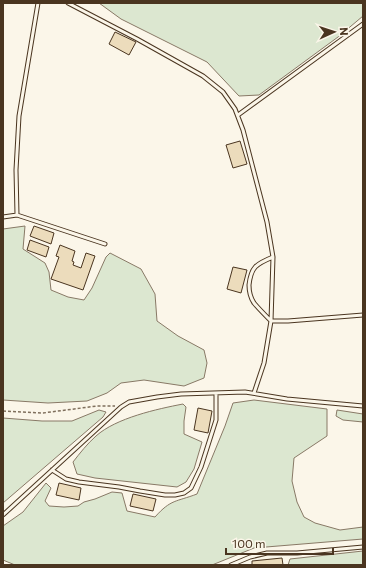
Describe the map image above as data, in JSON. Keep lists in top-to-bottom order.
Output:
{
  "scale_bar": "100 m",
  "north": "right"
}
